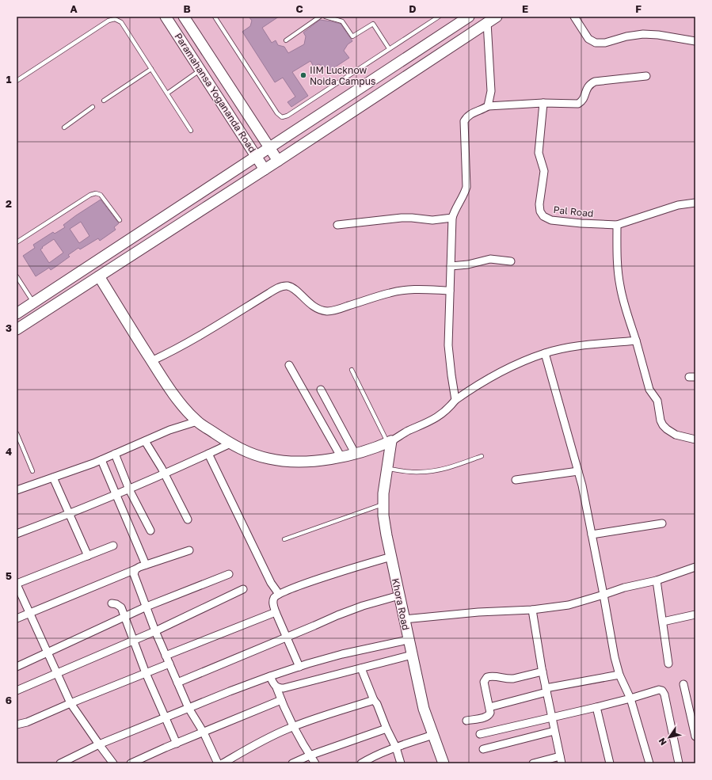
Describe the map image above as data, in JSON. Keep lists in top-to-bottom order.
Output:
{
  "streets": {
    "street": ["Paramahansa Yogananda Road", "Pal Road", "Khora Road"]
  },
  "places": ["IIM Lucknow Noida Campus"],
  "north": "bottom left",
  "grid": {
    "columns": [
      "A",
      "B",
      "C",
      "D",
      "E",
      "F"
    ],
    "rows": [
      "1",
      "2",
      "3",
      "4",
      "5",
      "6"
    ]
  }
}
